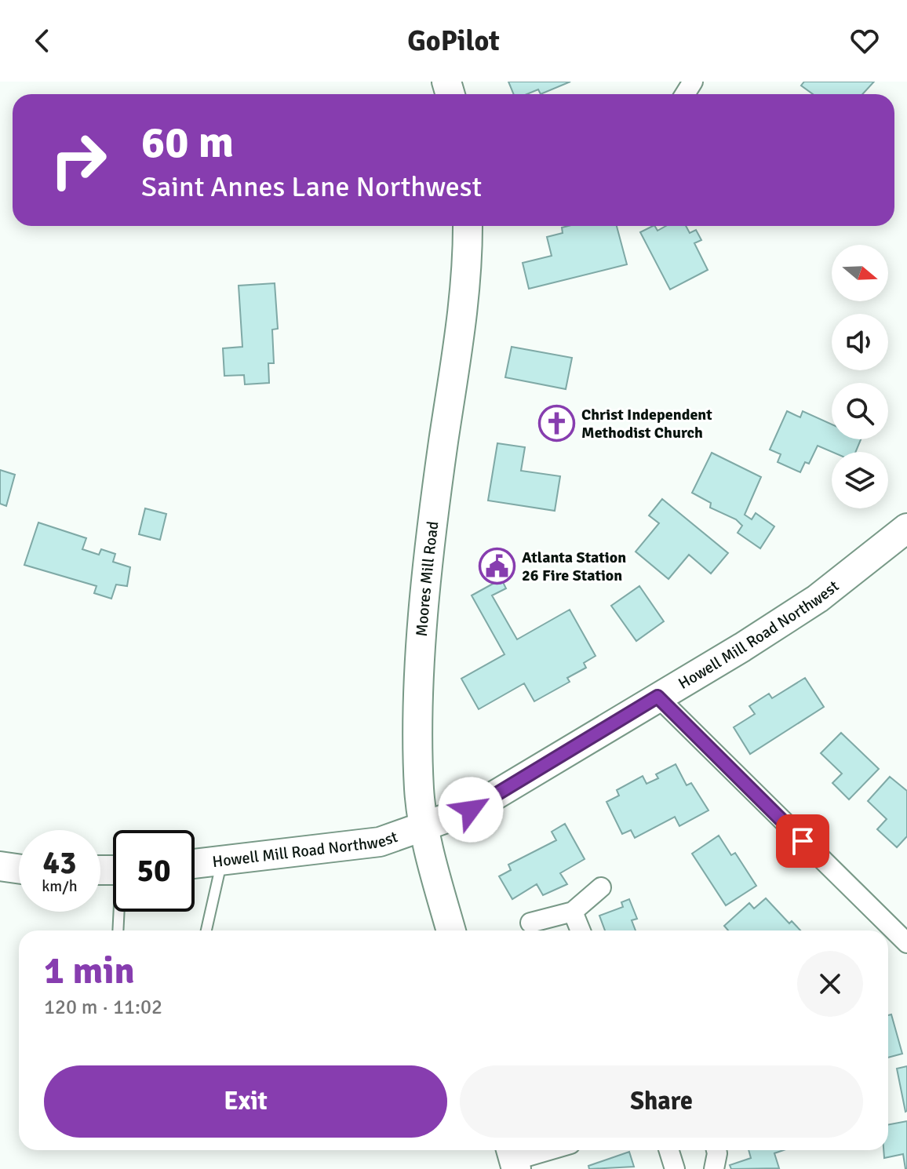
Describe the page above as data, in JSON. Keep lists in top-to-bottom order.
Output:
{
  "streets": {
    "main road": ["Moores Mill Road", "Howell Mill Road Northwest"]
  },
  "crossings": [
    ["Moores Mill Road", "Howell Mill Road Northwest"]
  ],
  "places": {
    "church": ["Christ Independent Methodist Church"],
    "public building": ["Atlanta Station 26 Fire Station"]
  },
  "north": "right",
  "page": {
    "header": "GoPilot",
    "turn": ["60 m", "Saint Annes Lane Northwest"],
    "speed": "43 km/h",
    "limit": "50",
    "heading": ["1 min", "120 m · 11:02"],
    "buttons": ["Exit", "Share"]
  }
}
